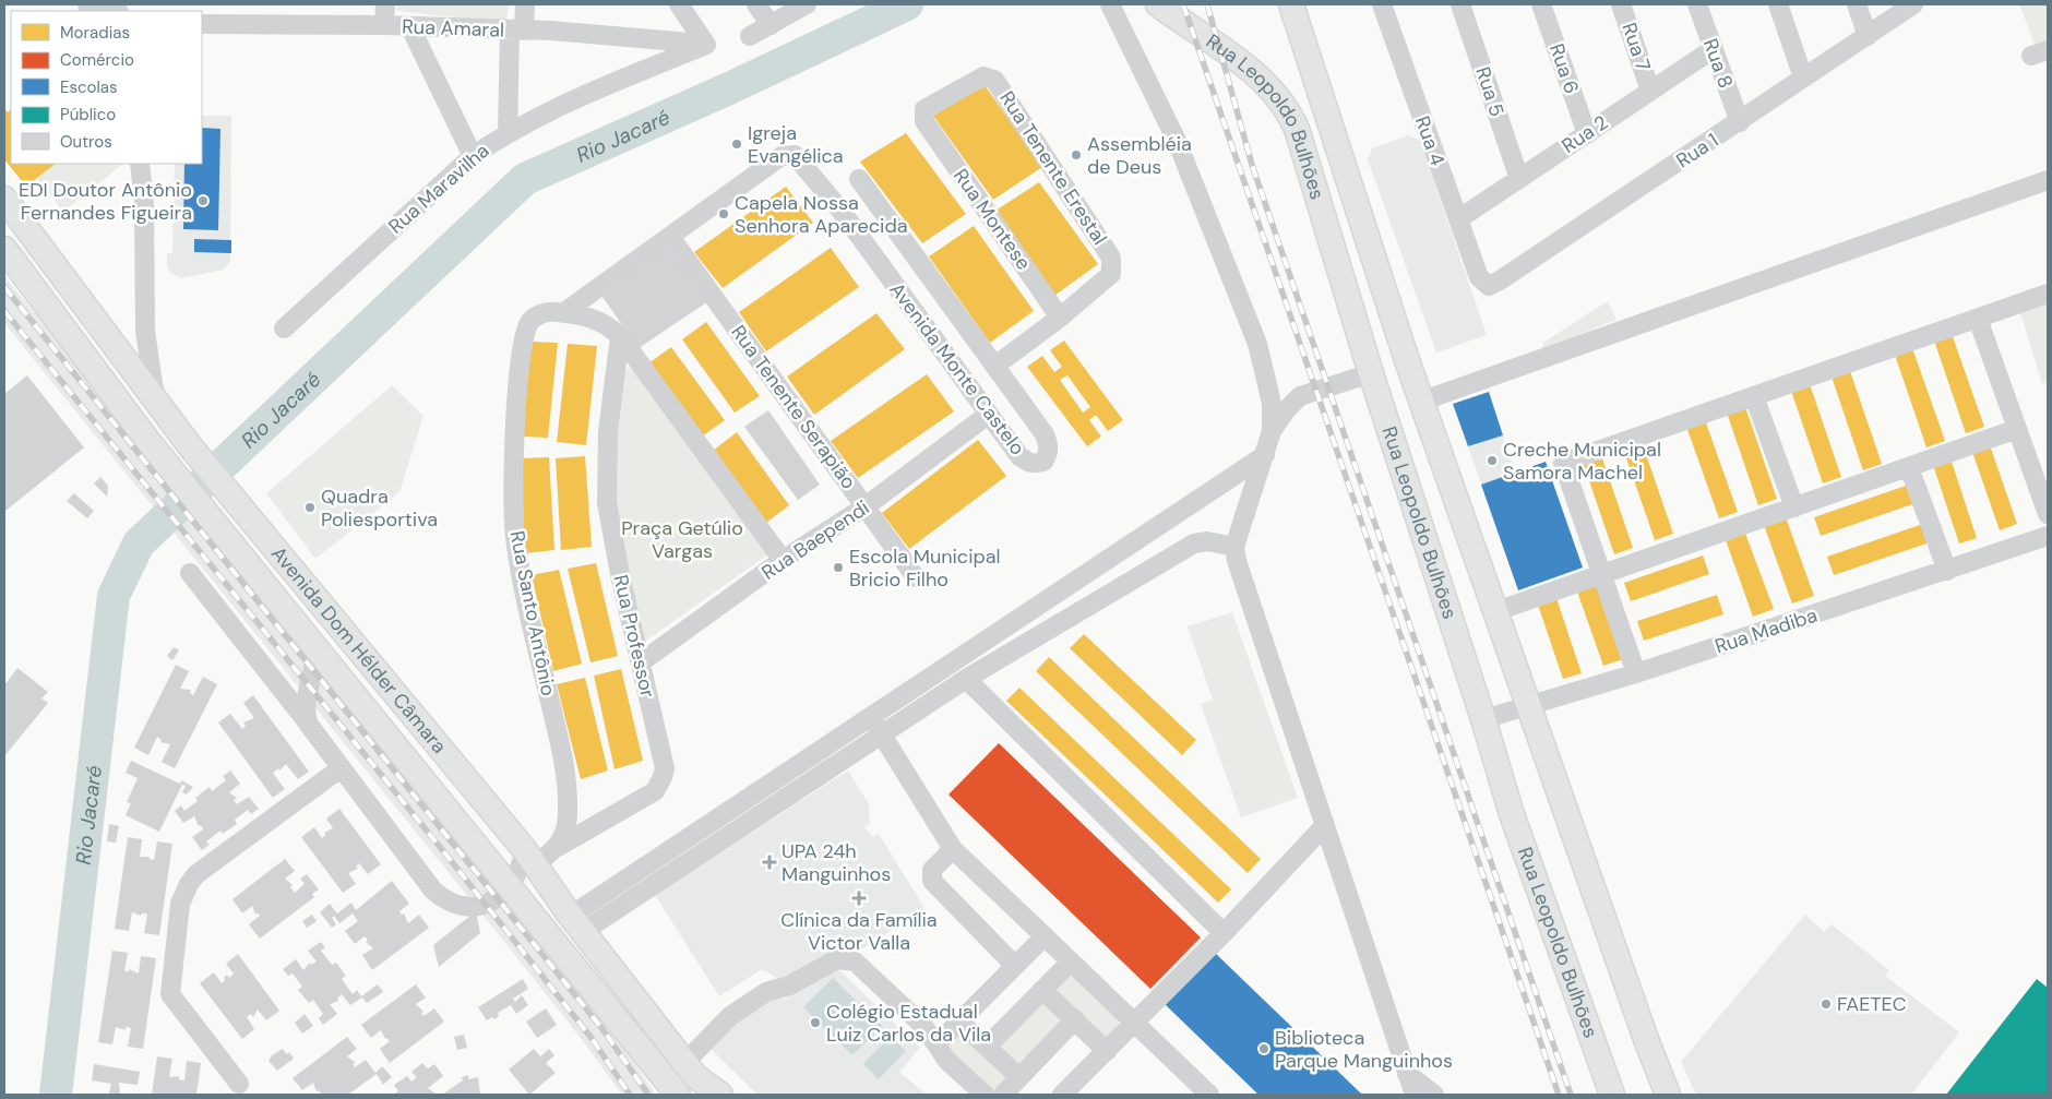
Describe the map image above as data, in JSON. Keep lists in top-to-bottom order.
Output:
{
  "streets": {
    "main road": ["Rua Leopoldo Bulhões", "Avenida Dom Hélder Câmara"],
    "street": [
      "Rua Amaral",
      "Rua 7",
      "Rua 8",
      "Rua 6",
      "Rua 5",
      "Rua 2",
      "Rua 4",
      "Rua 1",
      "Rua Tenente Erestal",
      "Rua Maravilha",
      "Rua Montese",
      "Avenida Monte Castelo",
      "Rua Tenente Serapião",
      "Rua Baependi",
      "Rua Santo Antônio",
      "Rua Madiba",
      "Rua Professor"
    ]
  },
  "crossings": [
    ["Rua Amaral", "Rua Maravilha"],
    ["Rua 7", "Rua 2"],
    ["Rua 8", "Rua 2"],
    ["Rua 8", "Rua 1"],
    ["Rua 6", "Rua 2"],
    ["Rua 5", "Rua 2"],
    ["Rua Leopoldo Bulhões", "Rua Madiba"],
    ["Rua 2", "Rua 4"],
    ["Rua 4", "Rua 1"],
    ["Rua Tenente Erestal", "Rua Montese"],
    ["Avenida Monte Castelo", "Rua Baependi"],
    ["Avenida Monte Castelo", "Rua Santo Antônio"],
    ["Rua Tenente Serapião", "Rua Baependi"],
    ["Rua Tenente Serapião", "Rua Santo Antônio"],
    ["Rua Baependi", "Rua Professor"],
    ["Rua Santo Antônio", "Rua Professor"]
  ],
  "water": ["Rio Jacaré"],
  "parks": ["Praça Getúlio Vargas"],
  "places": {
    "other": [
      "Igreja Evangélica",
      "Assembléia de Deus",
      "EDI Doutor Antônio Fernandes Figueira",
      "Capela Nossa Senhora Aparecida",
      "Creche Municipal Samora Machel",
      "Quadra Poliesportiva",
      "Escola Municipal Bricio Filho",
      "FAETEC",
      "Colégio Estadual Luiz Carlos da Vila",
      "Biblioteca Parque Manguinhos"
    ],
    "health": ["UPA 24h Manguinhos", "Clínica da Família Victor Valla"]
  },
  "legend": [
    "Moradias",
    "Comércio",
    "Escolas",
    "Público",
    "Outros"
  ]
}
